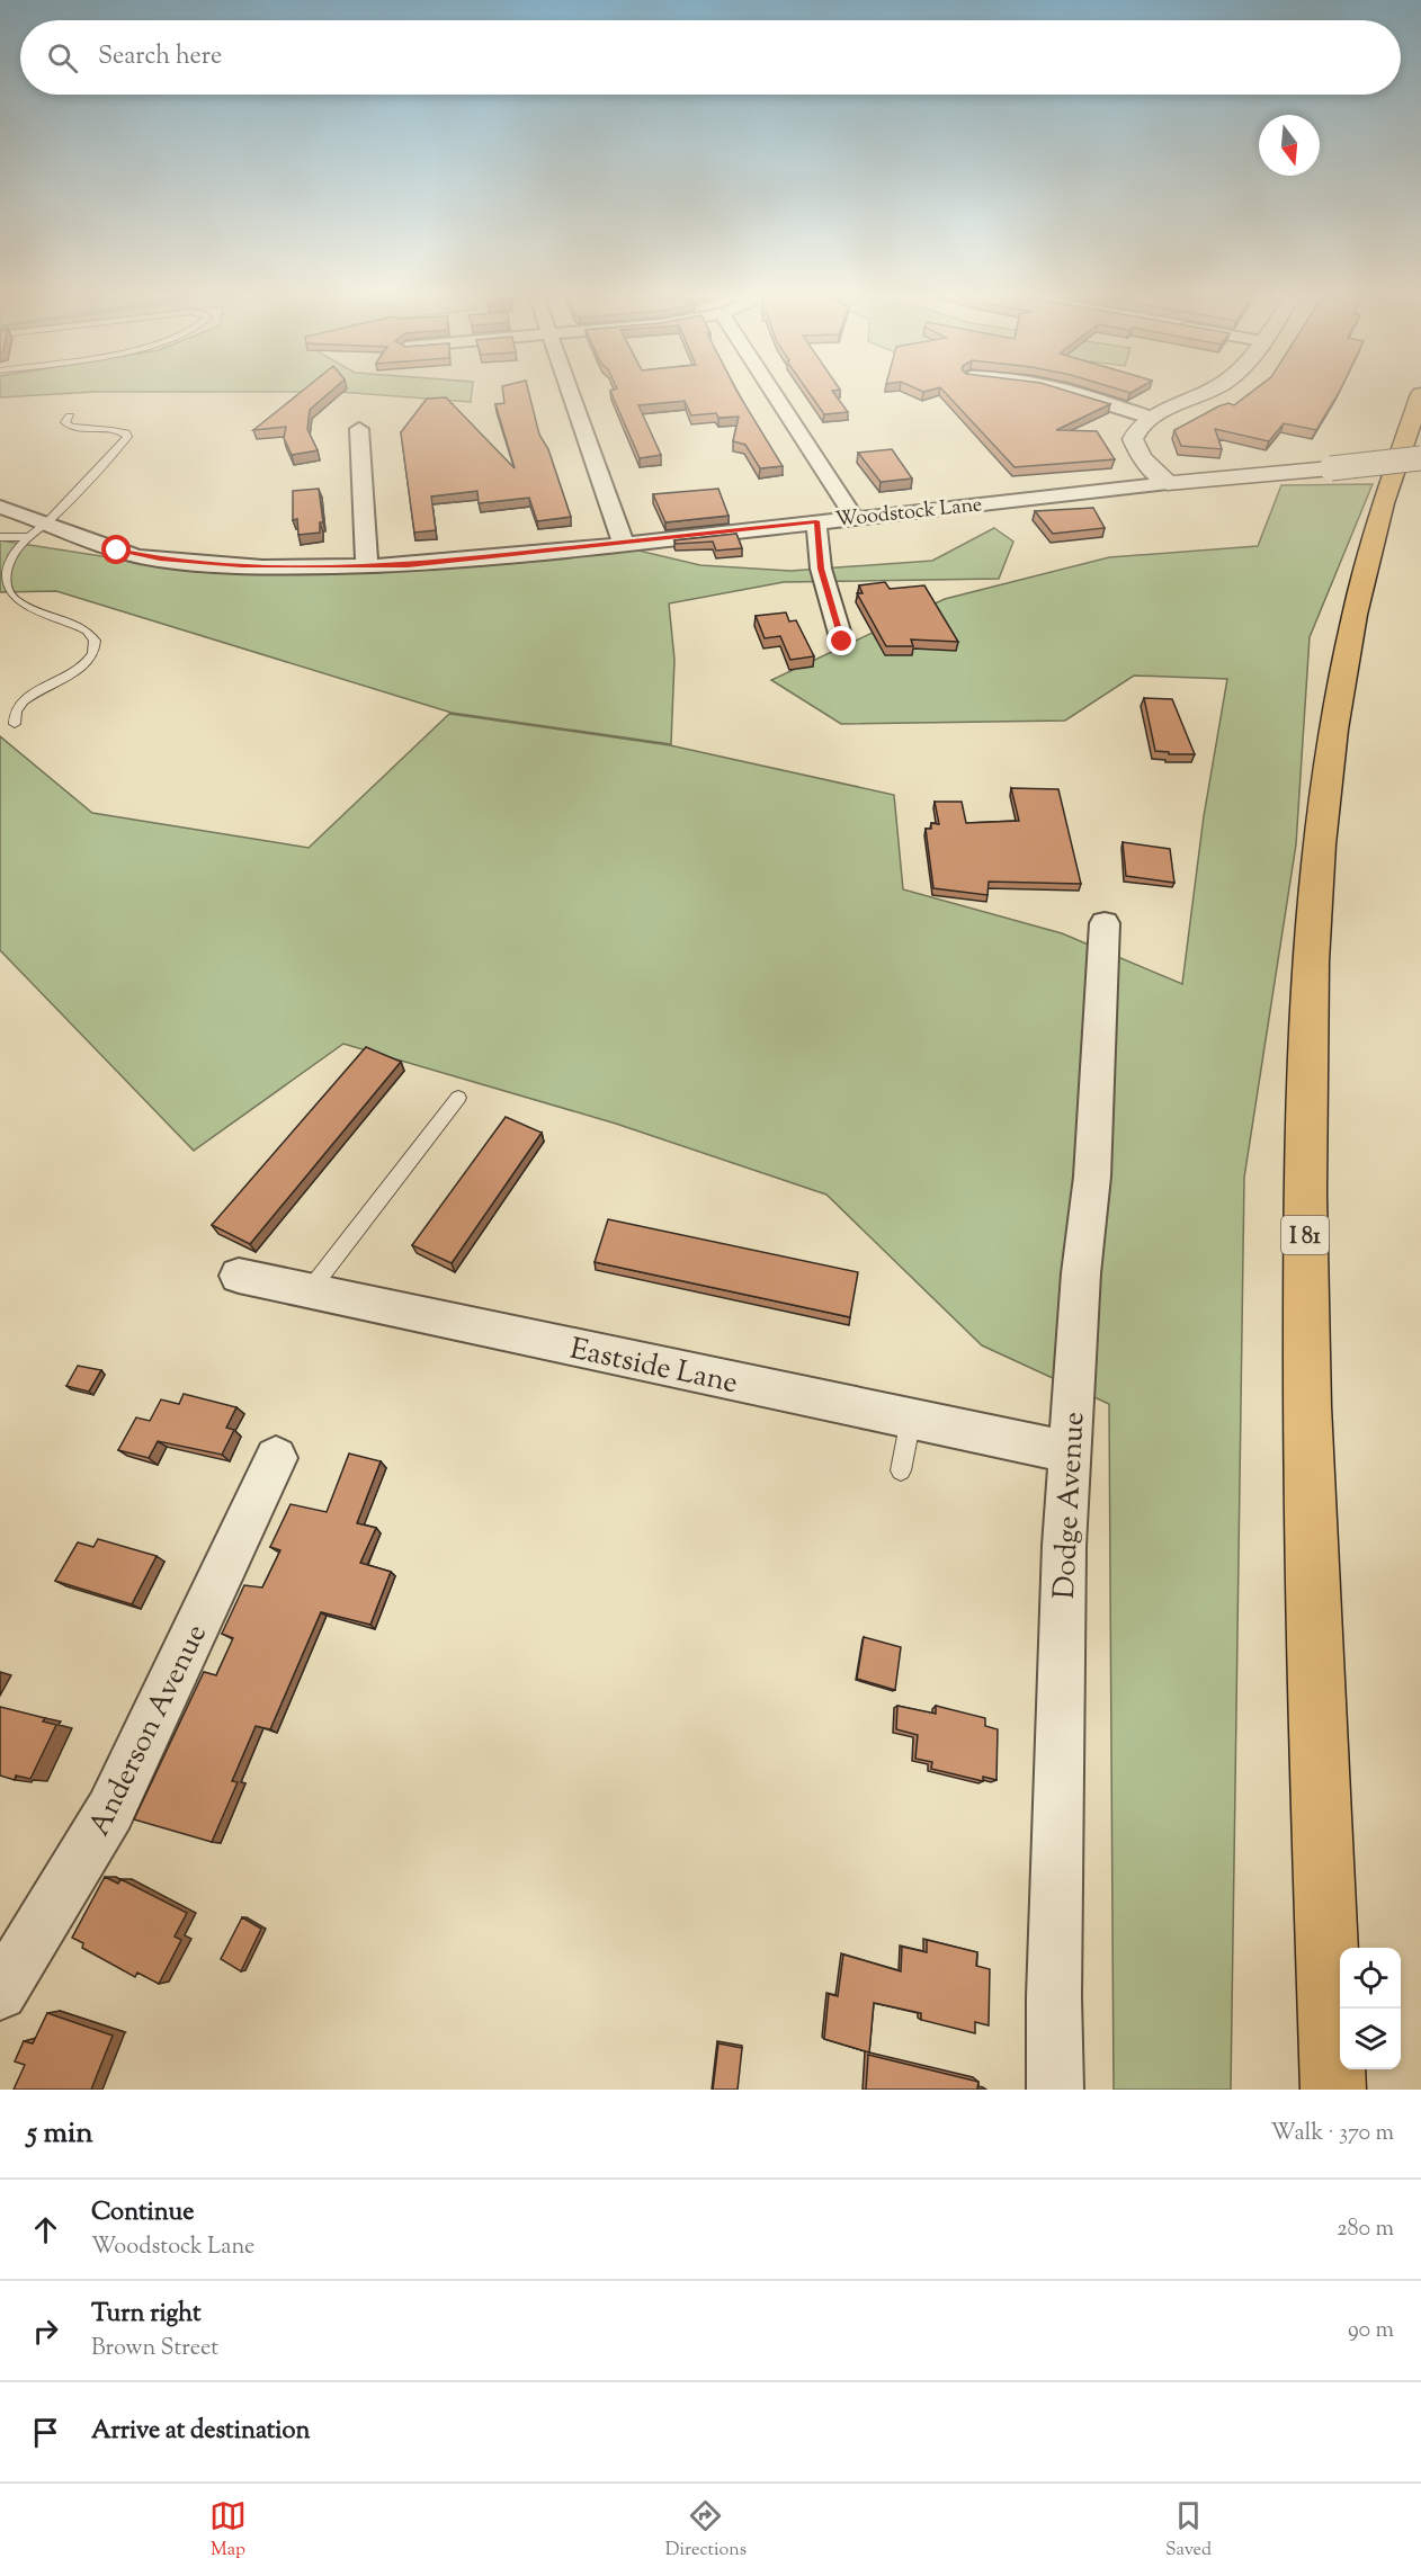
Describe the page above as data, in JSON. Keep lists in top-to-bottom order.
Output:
{
  "streets": {
    "highway": ["I 81"],
    "street": [
      "Woodstock Lane",
      "Eastside Lane",
      "Dodge Avenue",
      "Anderson Avenue"
    ]
  },
  "crossings": [
    ["Eastside Lane", "Dodge Avenue"]
  ],
  "north": "bottom",
  "page": {
    "search": "Search here",
    "heading": ["5 min", "Walk · 370 m"],
    "list": [
      ["Continue", "Woodstock Lane", "280 m"],
      ["Turn right", "Brown Street", "90 m"],
      "Arrive at destination"
    ],
    "nav": ["Map", "Directions", "Saved"]
  }
}
